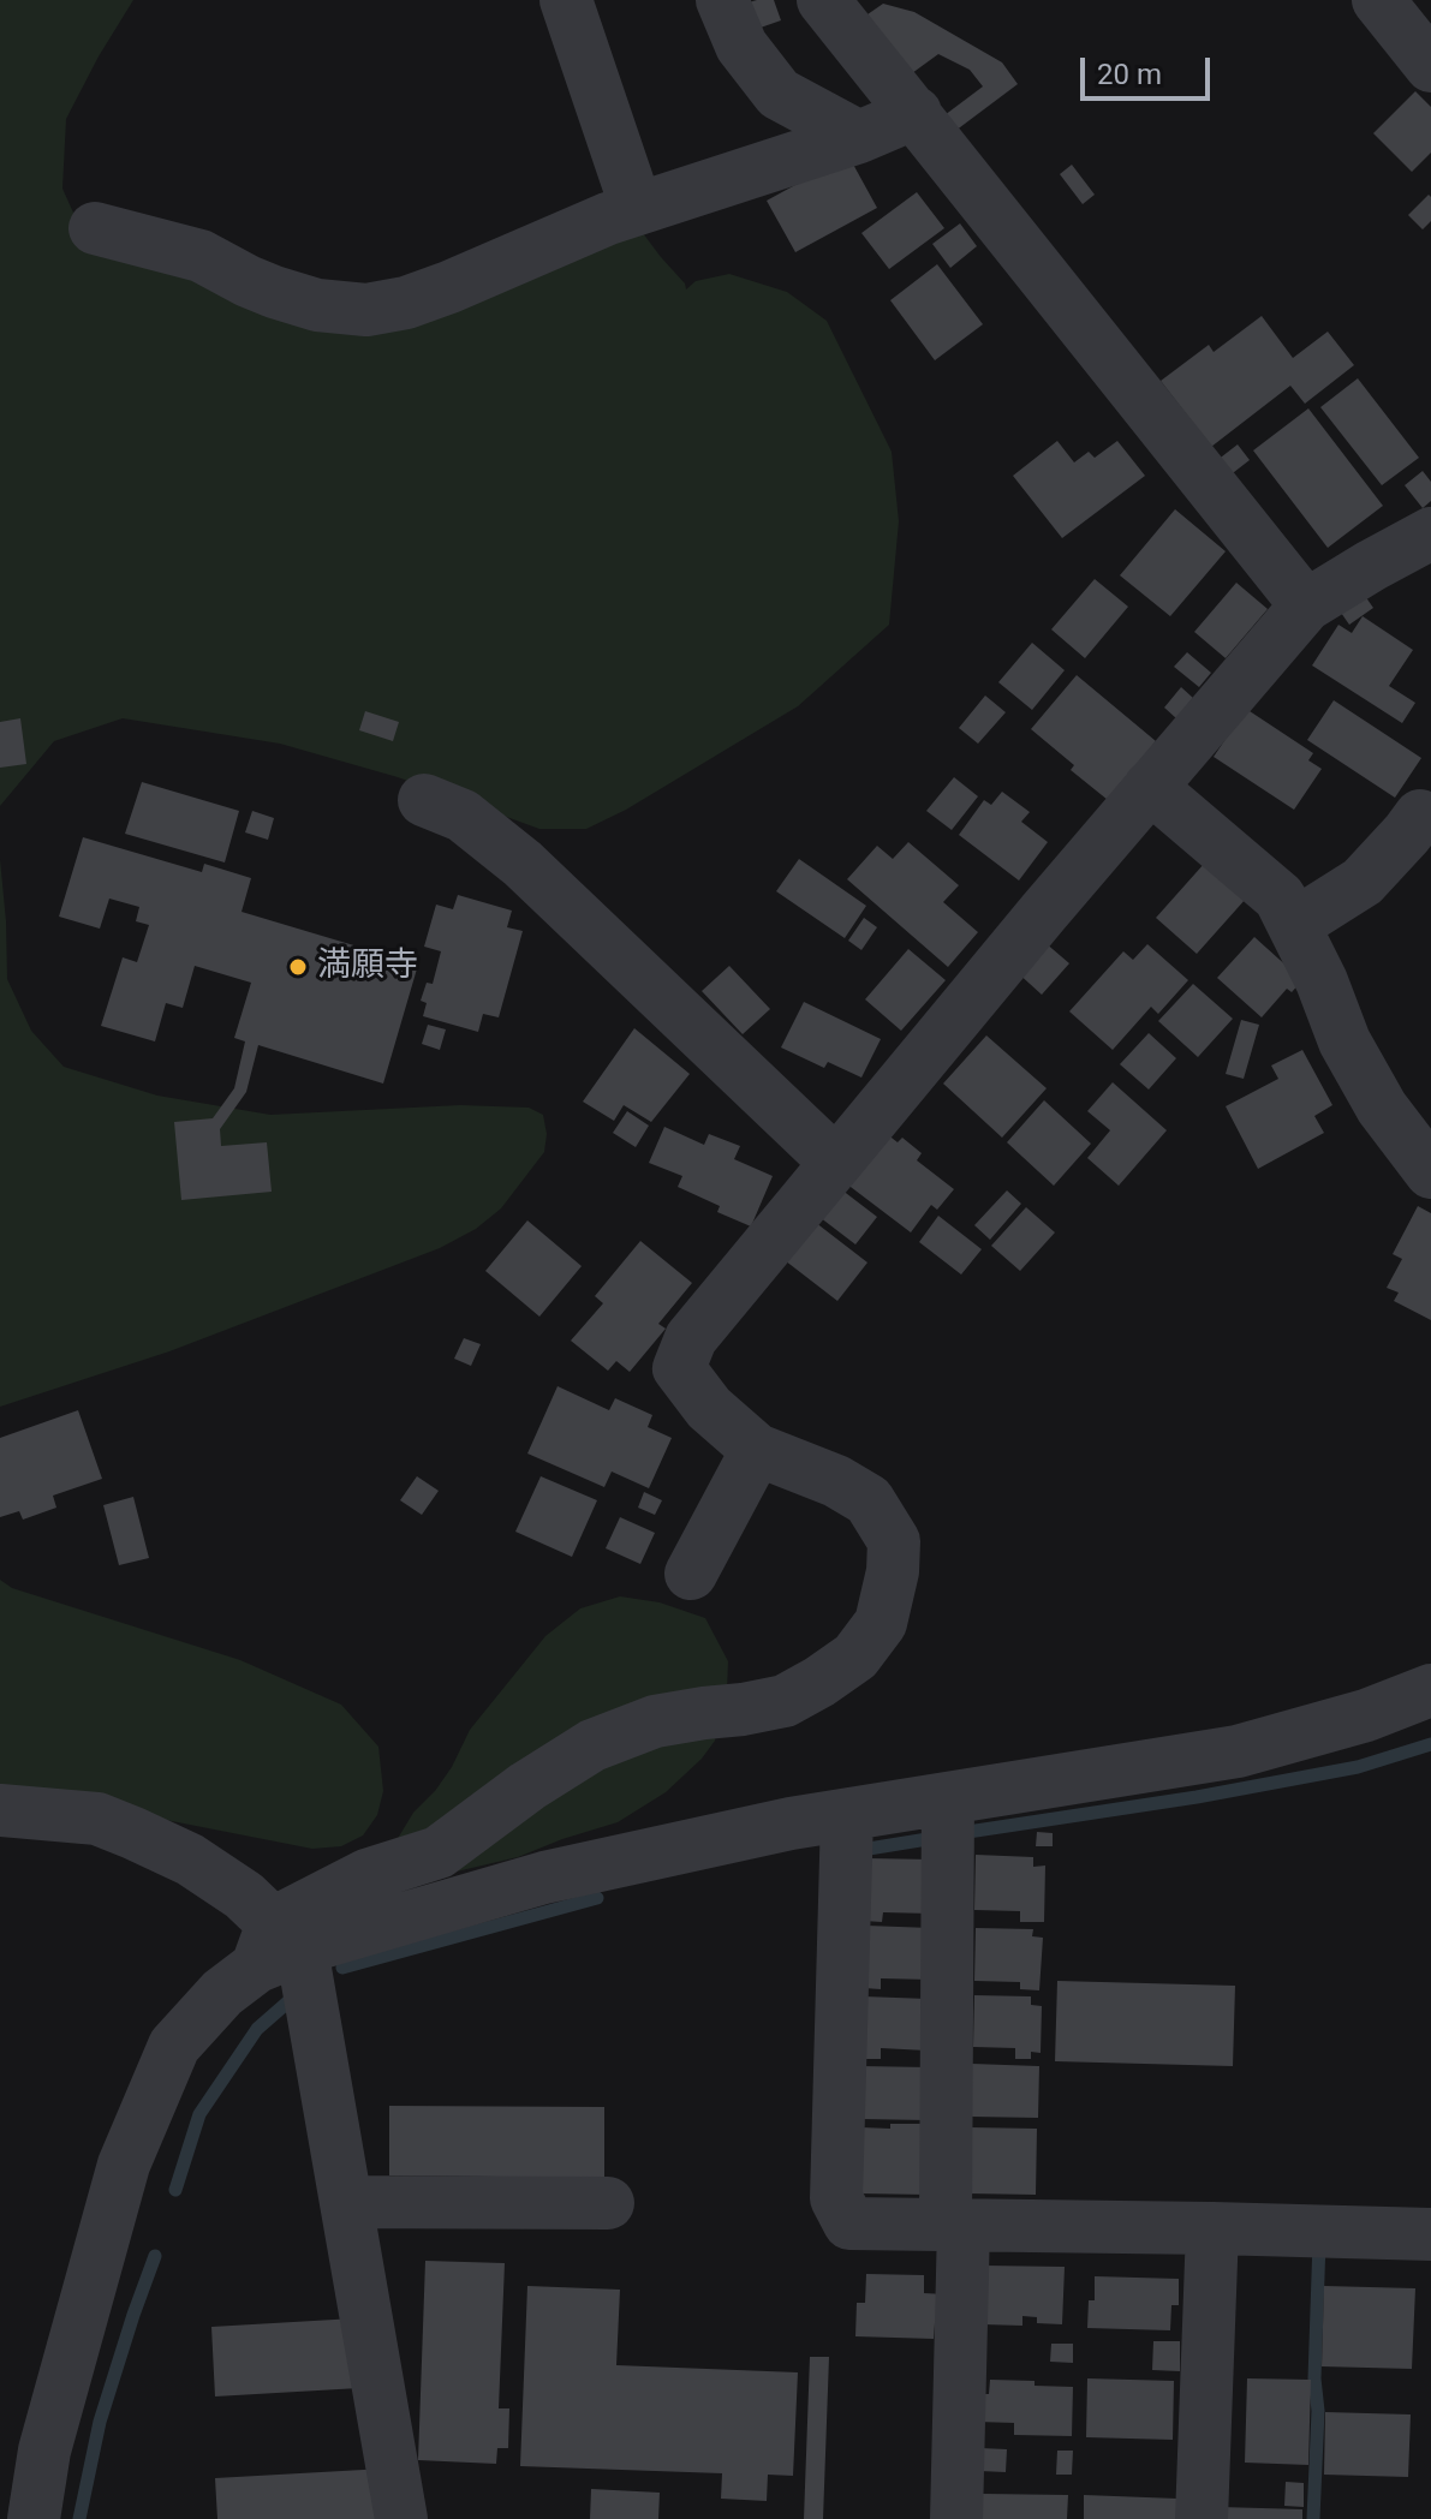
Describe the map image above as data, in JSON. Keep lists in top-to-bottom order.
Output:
{
  "places": ["満願寺"],
  "scale_bar": "20 m"
}
